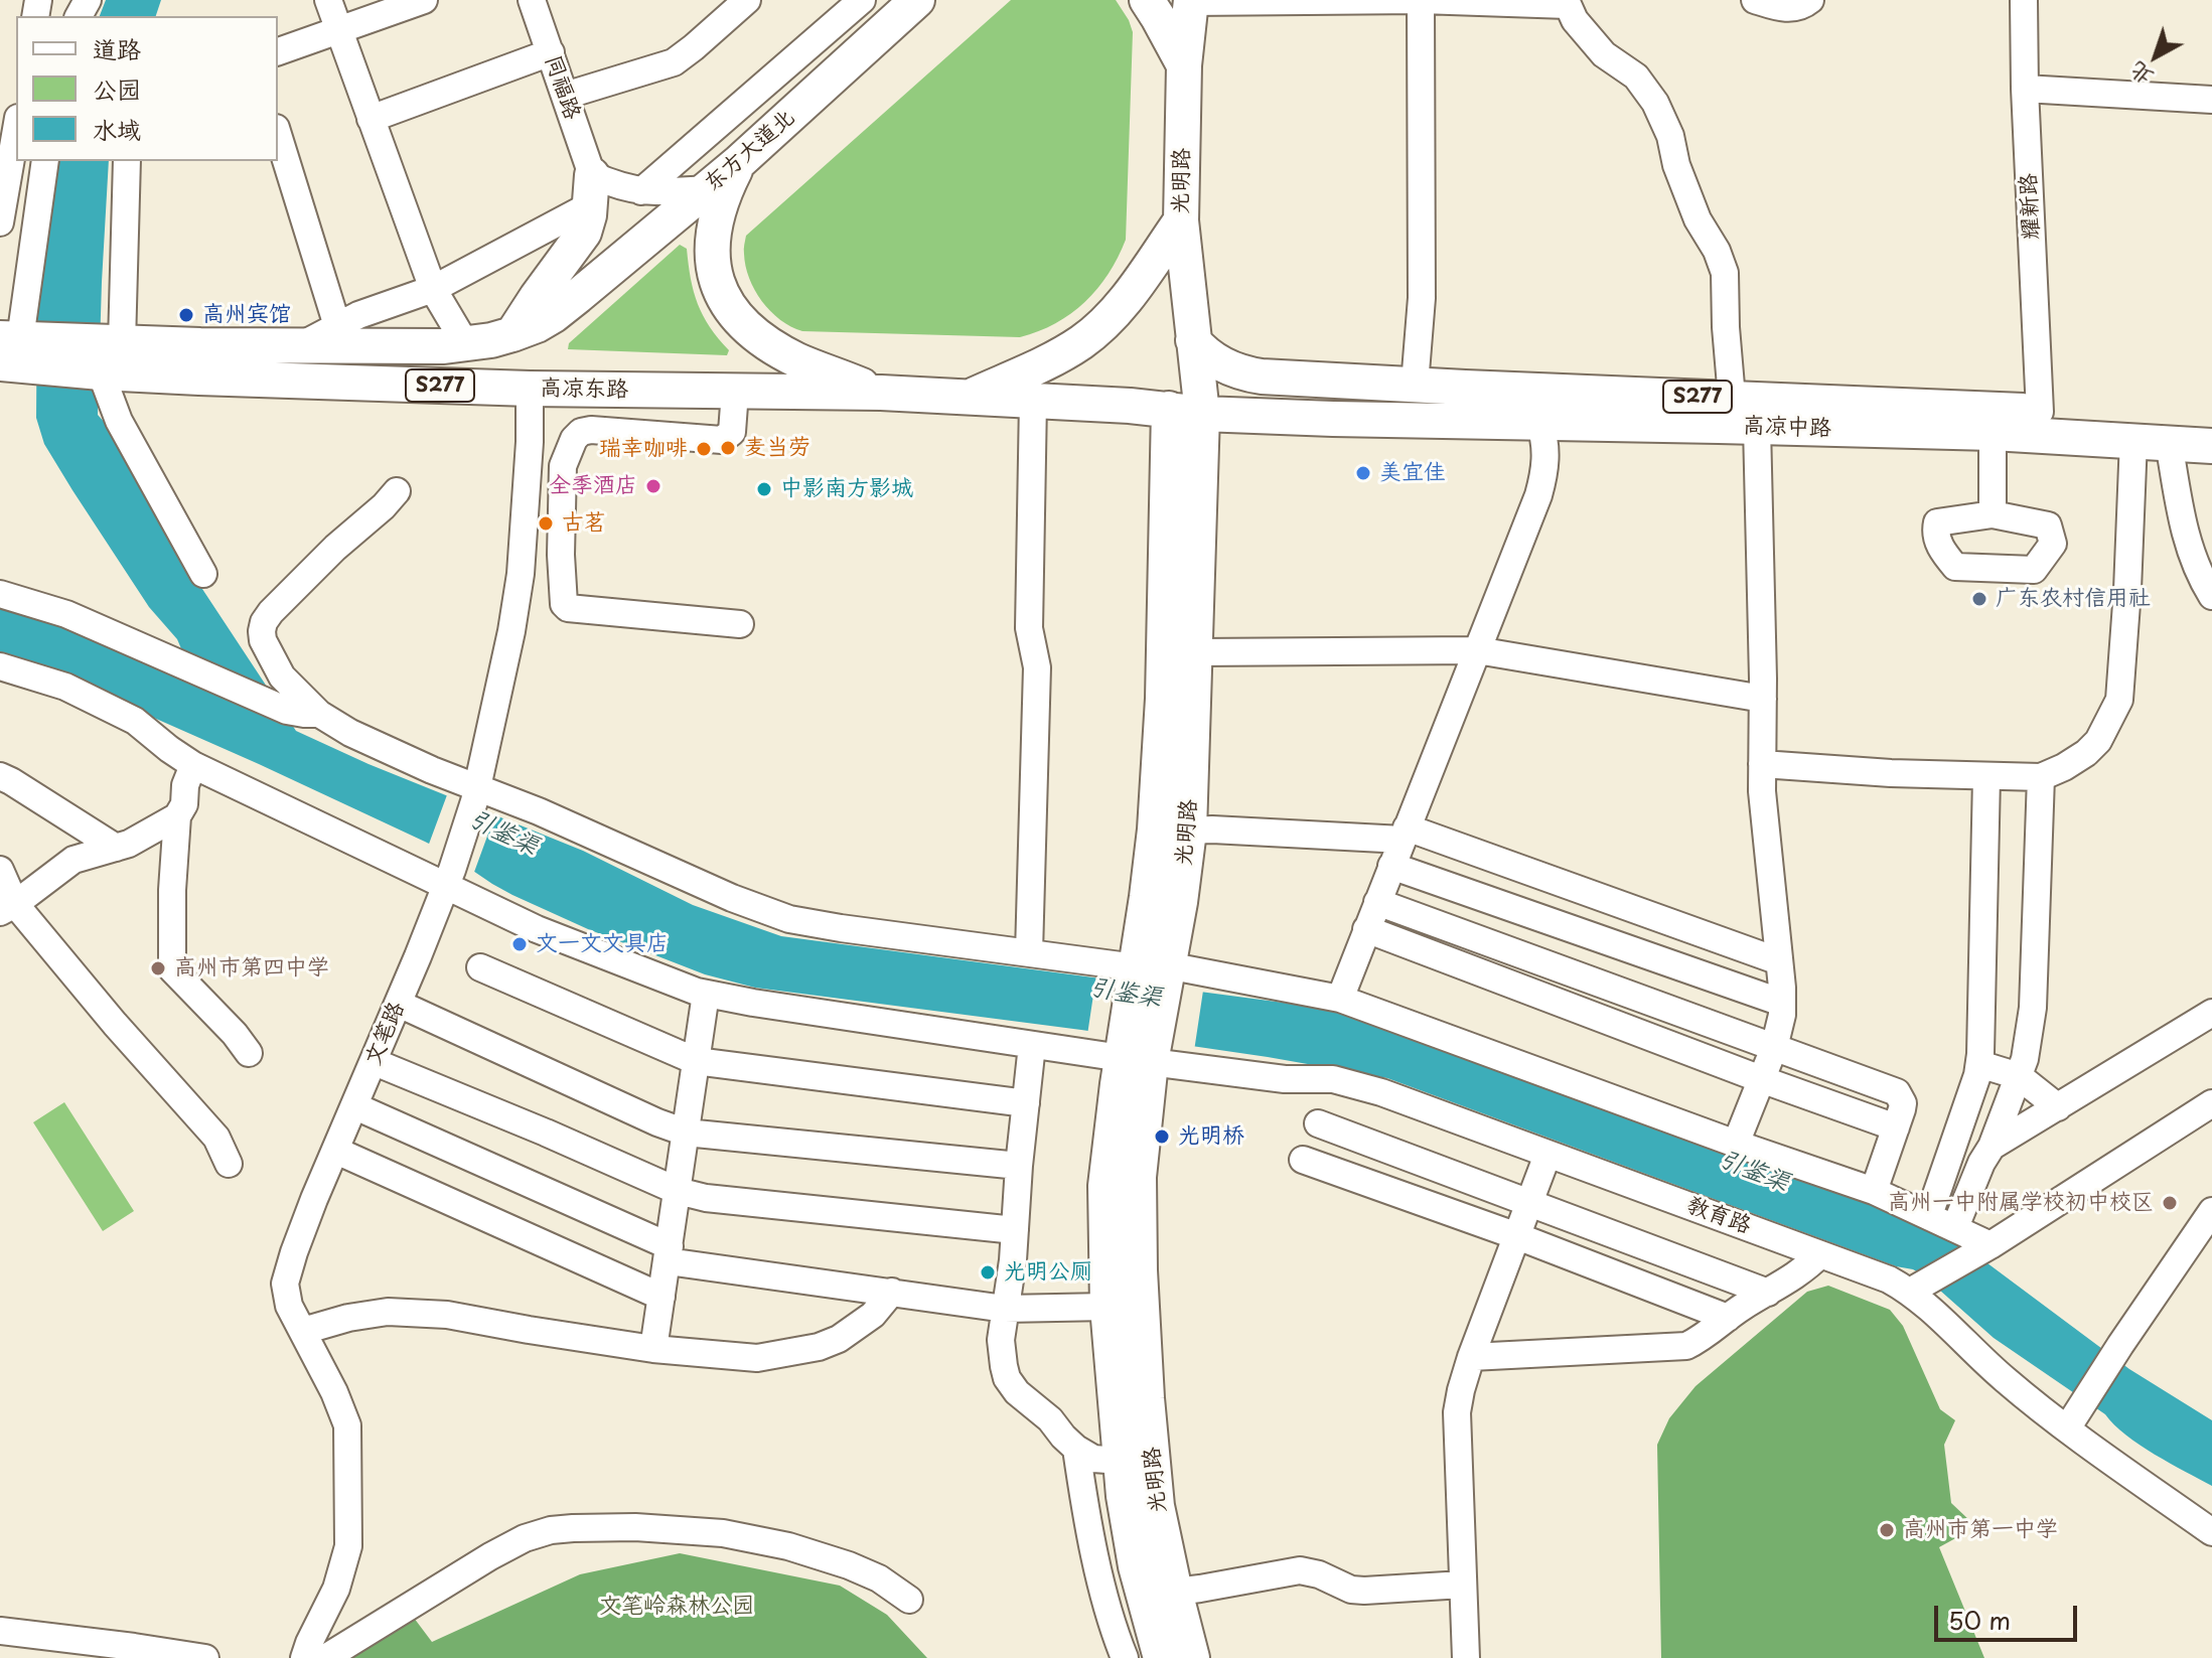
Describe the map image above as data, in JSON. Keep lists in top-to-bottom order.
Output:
{
  "streets": {
    "main road": [
      "东方大道北",
      "光明路",
      "S277",
      "高凉东路",
      "高凉中路"
    ],
    "street": [
      "同福路",
      "耀新路",
      "文笔路",
      "教育路"
    ]
  },
  "crossings": [
    ["东方大道北", "S277"],
    ["东方大道北", "高凉东路"],
    ["光明路", "S277"],
    ["光明路", "高凉东路"],
    ["光明路", "高凉中路"],
    ["光明路", "教育路"],
    ["耀新路", "高凉中路"],
    ["S277", "高凉东路"],
    ["高凉东路", "高凉中路"],
    ["高凉东路", "文笔路"],
    ["文笔路", "教育路"]
  ],
  "water": ["引鉴渠"],
  "parks": ["文笔岭森林公园"],
  "places": [
    "高州宾馆",
    "麦当劳",
    "瑞幸咖啡",
    "美宜佳",
    "全季酒店",
    "中影南方影城",
    "古茗",
    "广东农村信用社",
    "文一文文具店",
    "高州市第四中学",
    "光明桥",
    "高州一中附属学校初中校区",
    "光明公厕",
    "高州市第一中学"
  ],
  "legend": ["道路", "公园", "水域"],
  "scale_bar": "50 m",
  "north": "bottom left"
}
